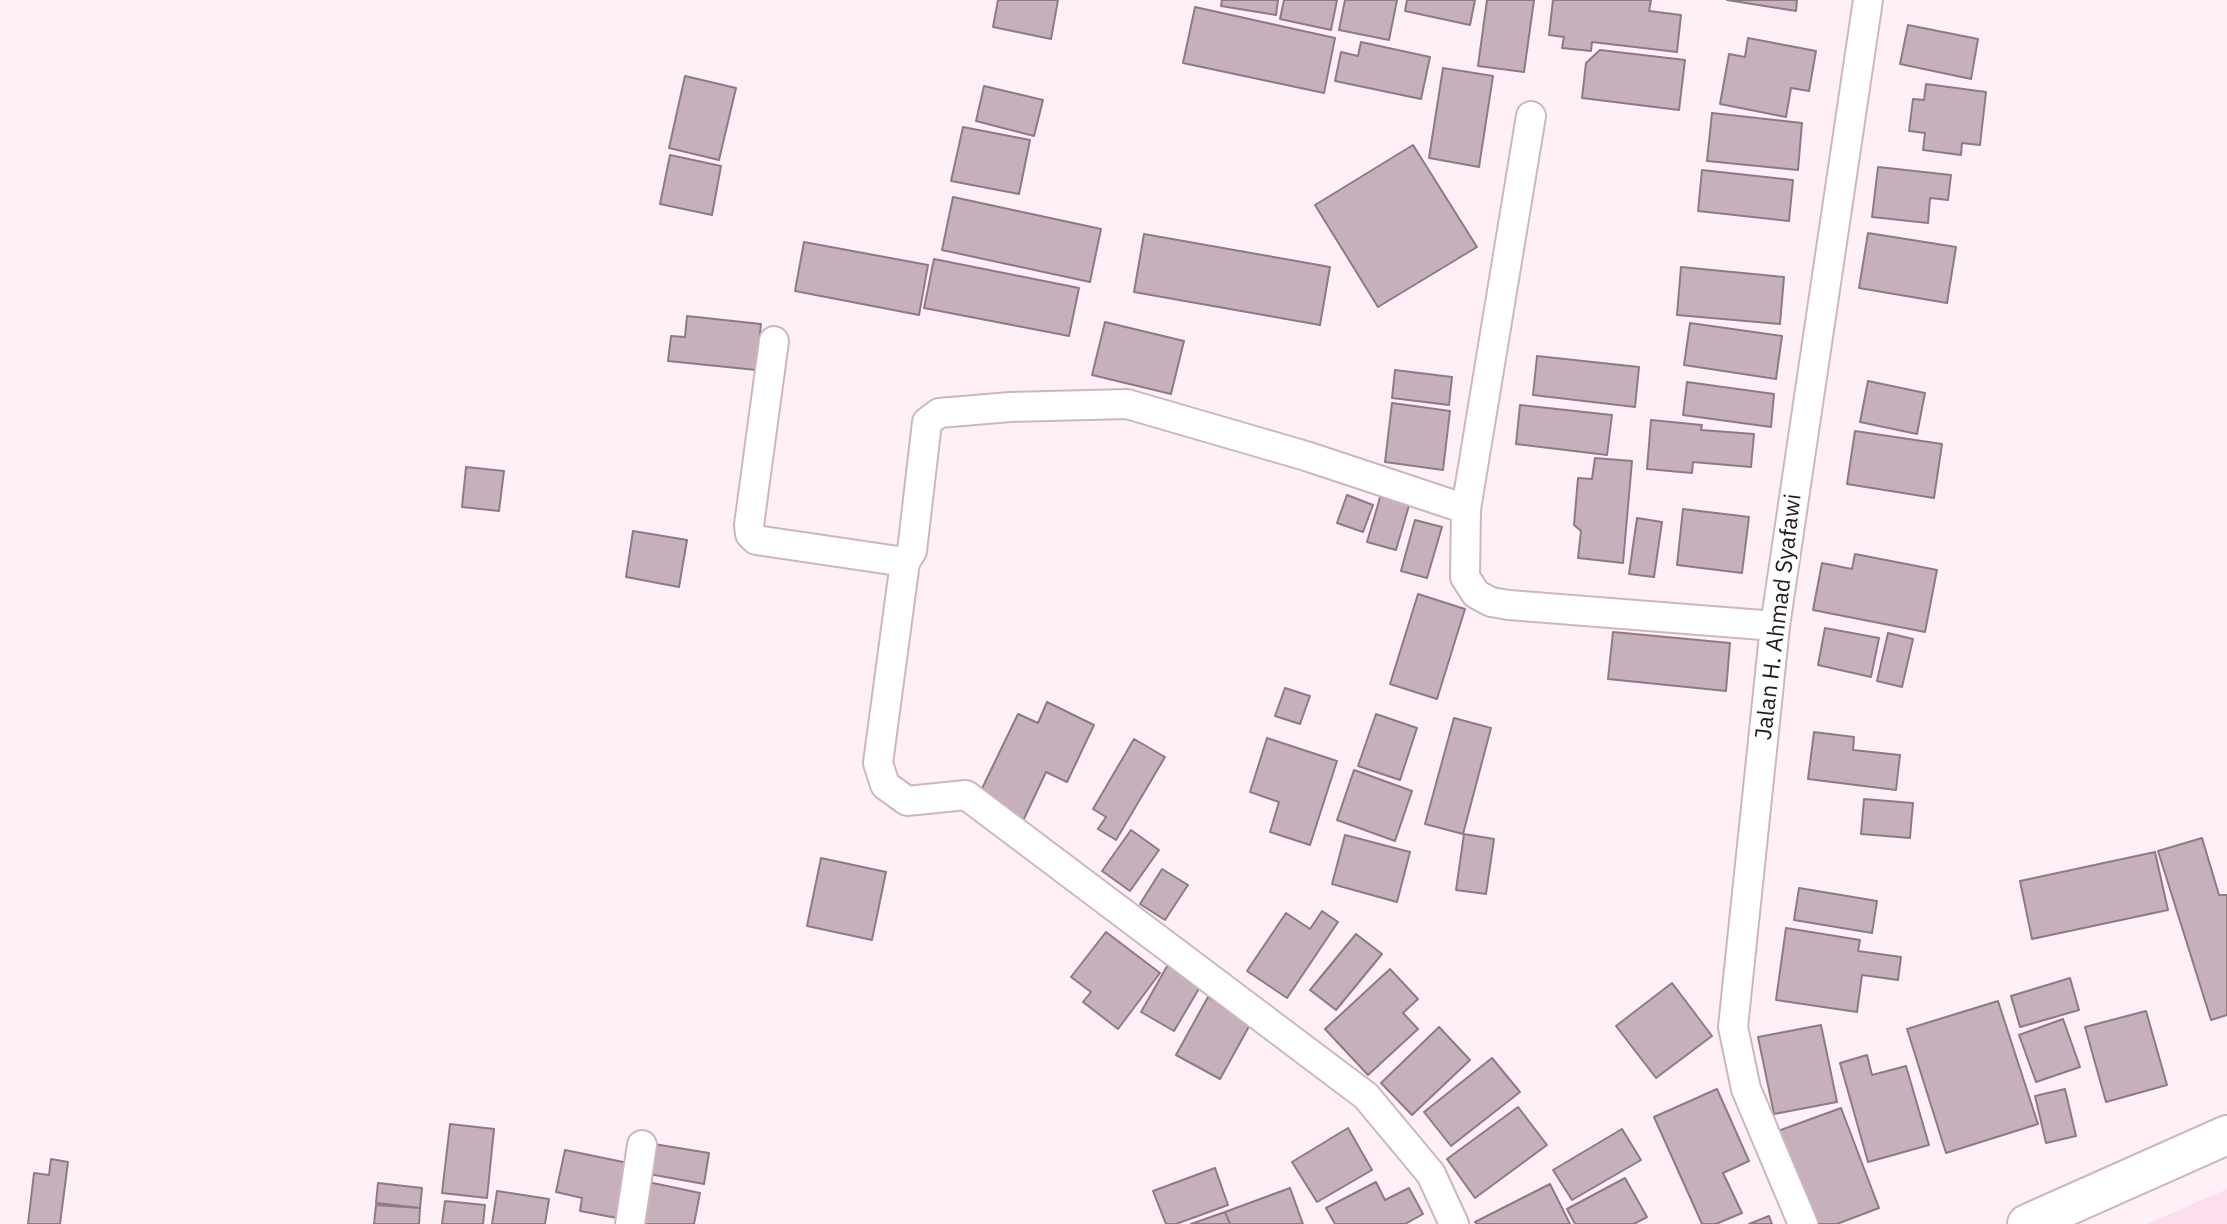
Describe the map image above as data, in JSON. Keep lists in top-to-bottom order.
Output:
{
  "streets": {
    "street": ["Jalan H. Ahmad Syafawi"]
  }
}
